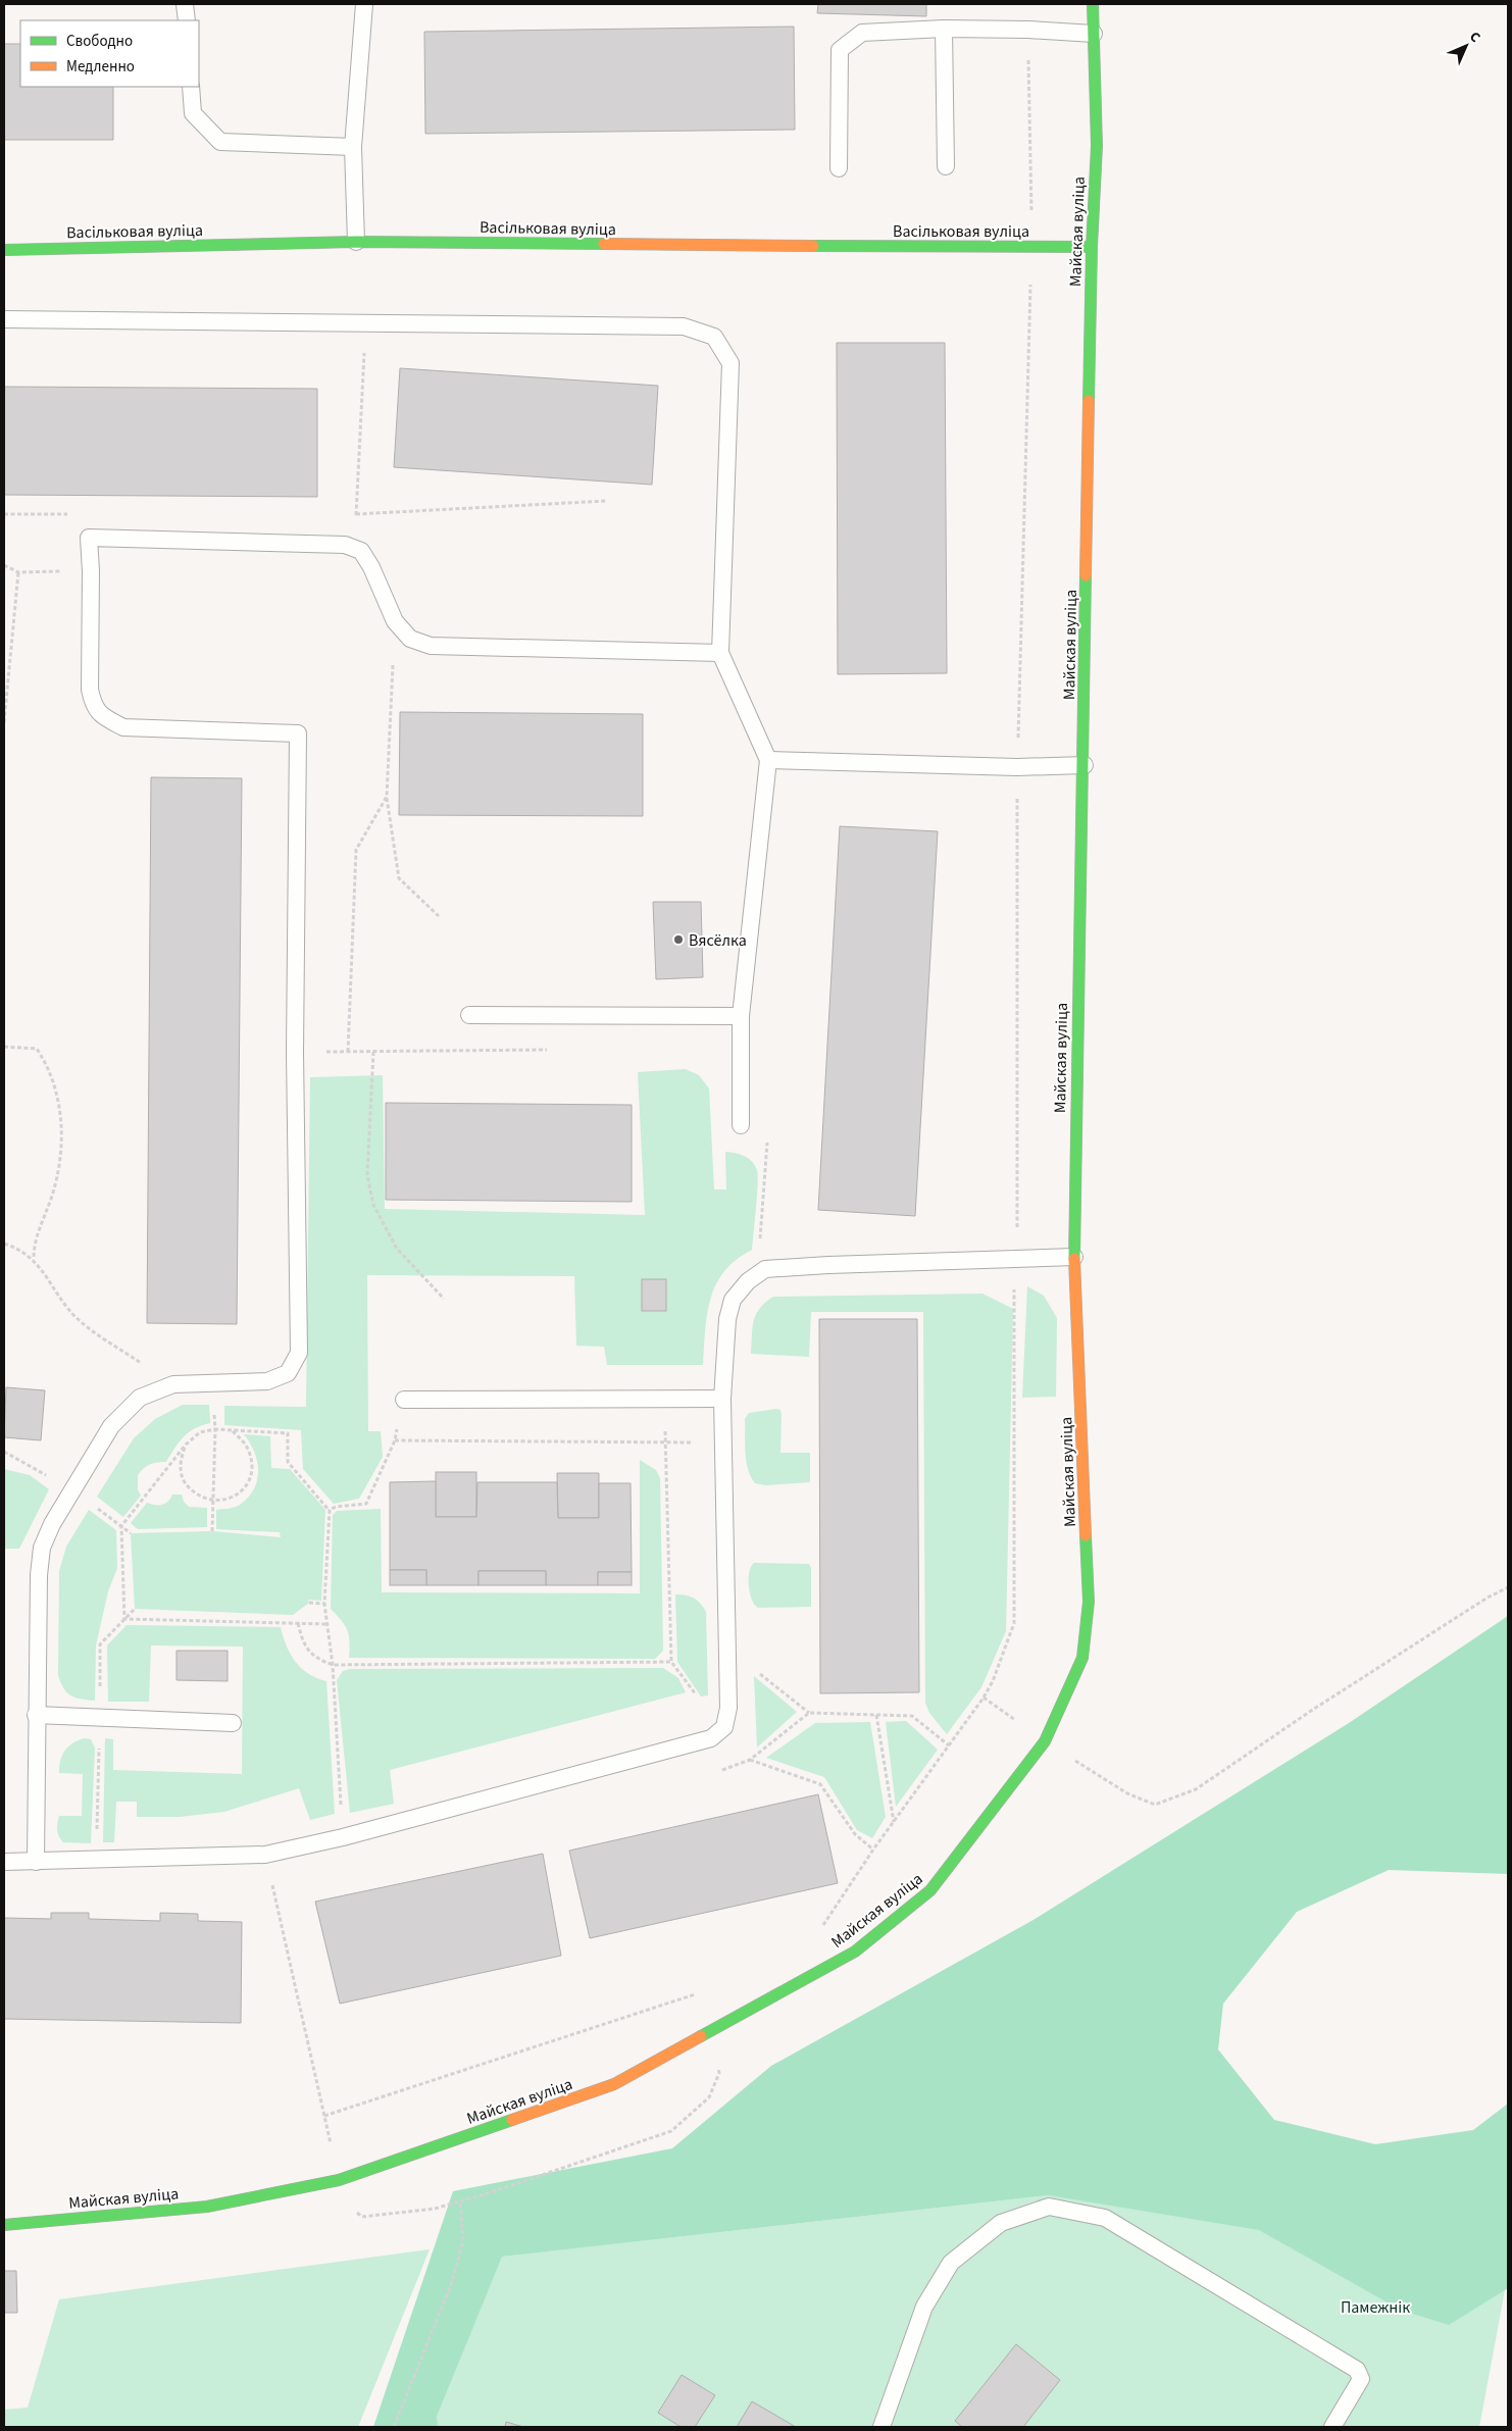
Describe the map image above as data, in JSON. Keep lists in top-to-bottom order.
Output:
{
  "streets": {
    "street": ["Васільковая вуліца", "Майская вуліца"]
  },
  "crossings": [
    ["Васільковая вуліца", "Майская вуліца"]
  ],
  "parks": ["Памежнік"],
  "places": ["Вясёлка"],
  "legend": ["Свободно", "Медленно"],
  "north": "top right"
}
